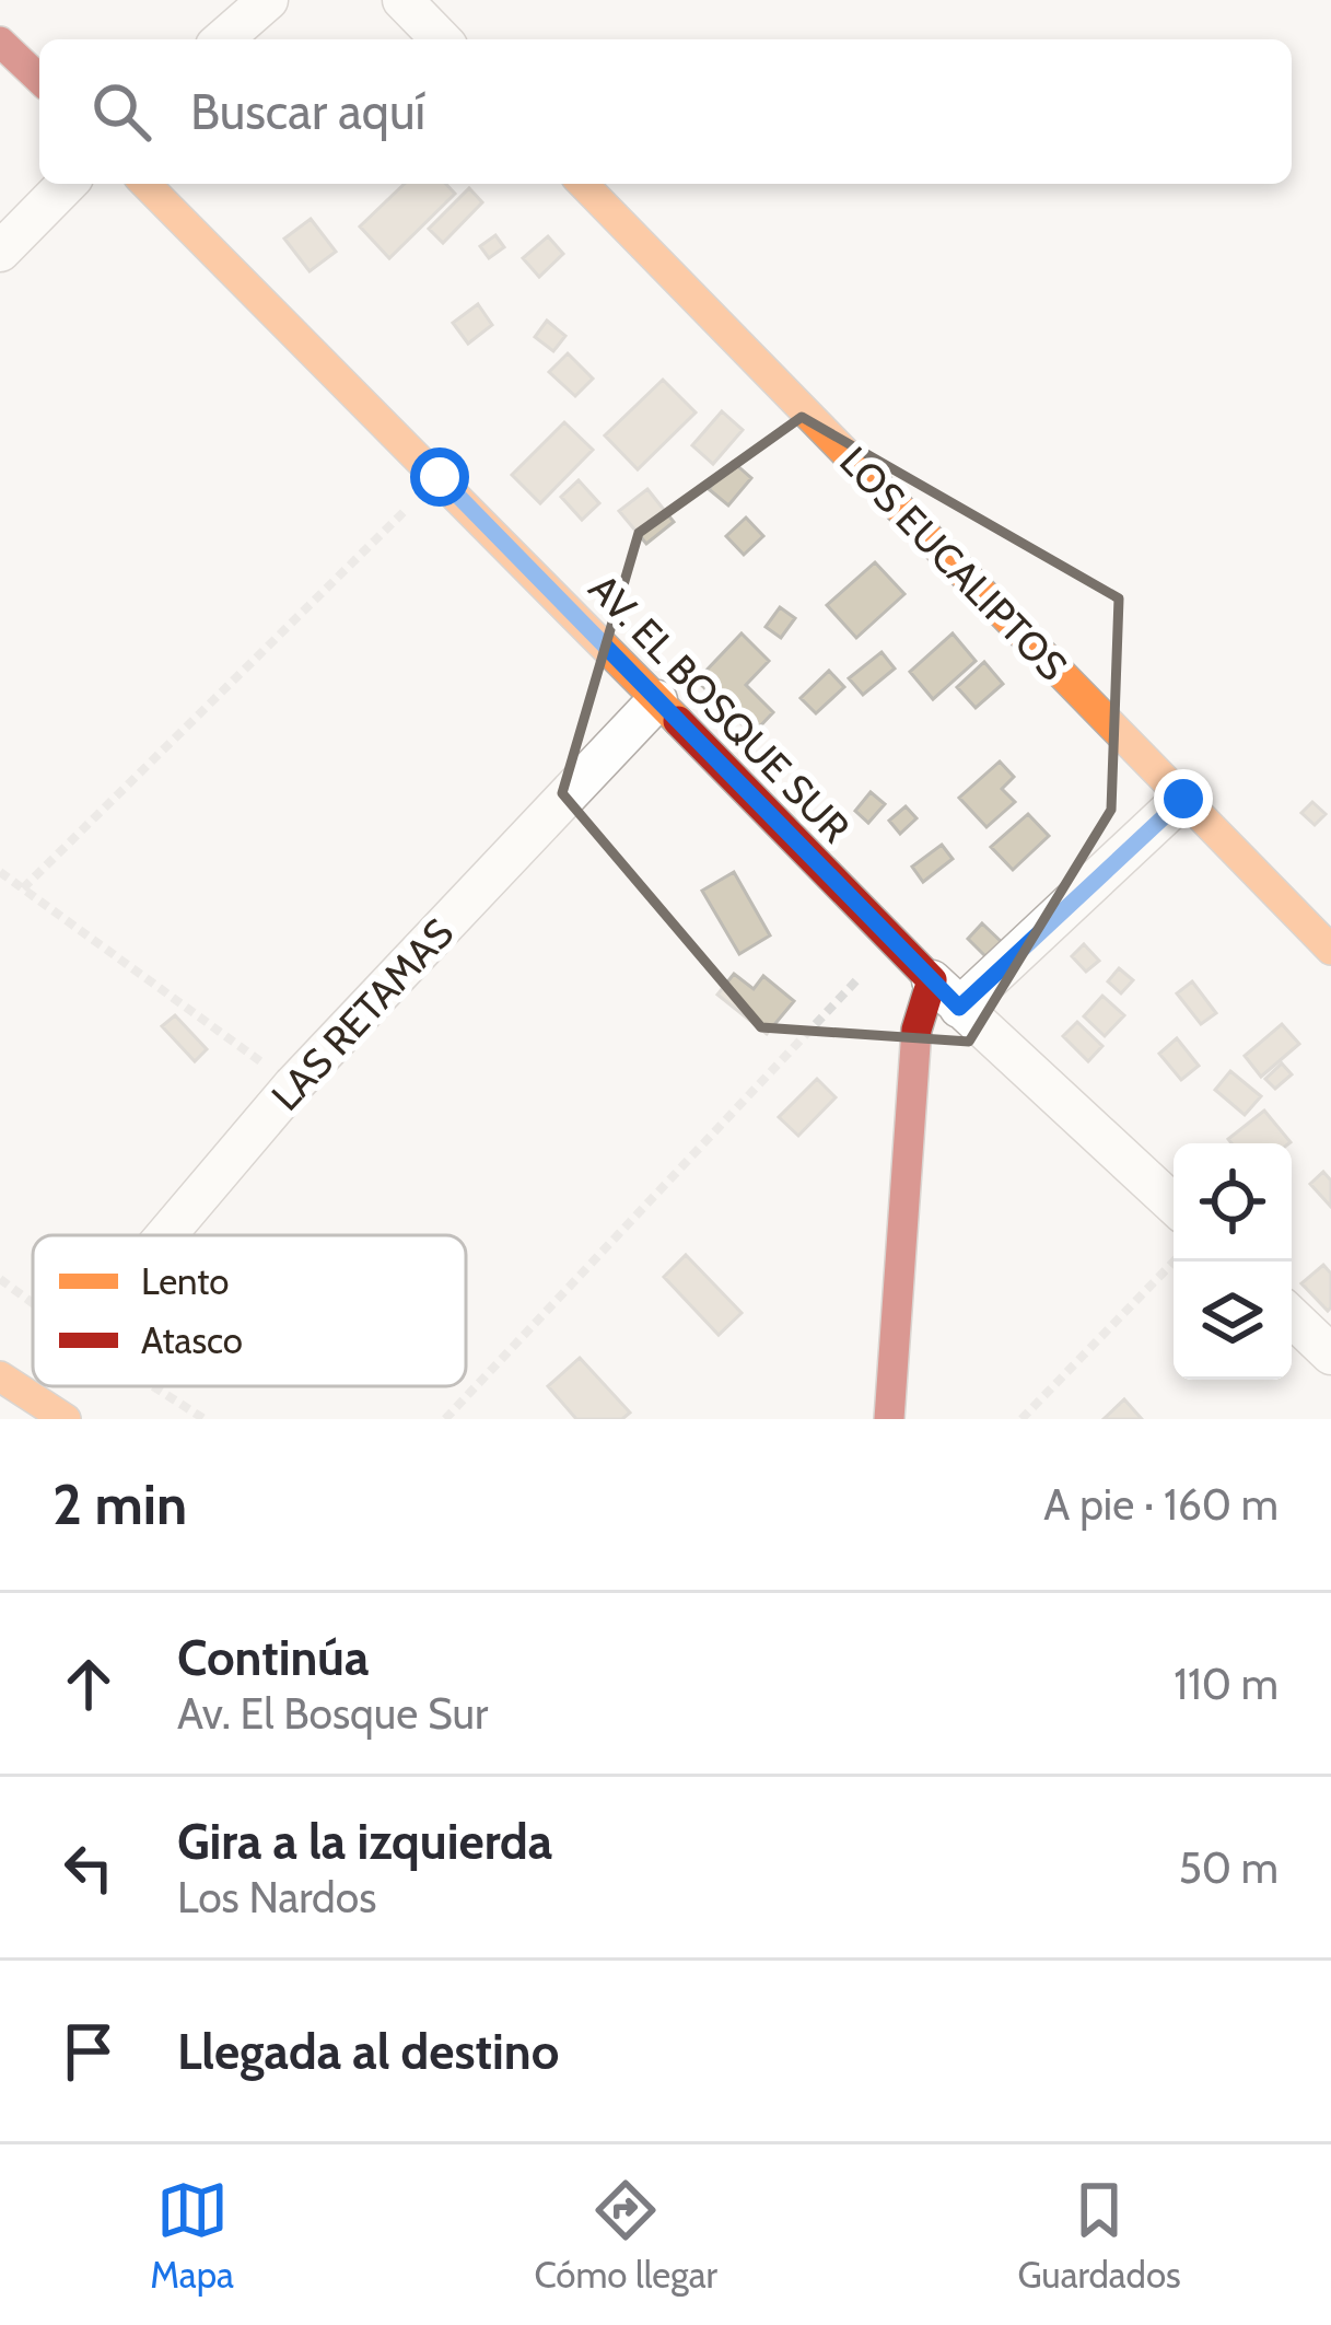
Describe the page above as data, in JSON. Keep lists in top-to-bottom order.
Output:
{
  "streets": {
    "street": ["LOS EUCALIPTOS", "AV. EL BOSQUE SUR", "LAS RETAMAS"]
  },
  "crossings": [
    ["AV. EL BOSQUE SUR", "LAS RETAMAS"]
  ],
  "legend": ["Lento", "Atasco"],
  "page": {
    "search": "Buscar aquí",
    "heading": ["2 min", "A pie · 160 m"],
    "list": [
      ["Continúa", "Av. El Bosque Sur", "110 m"],
      ["Gira a la izquierda", "Los Nardos", "50 m"],
      "Llegada al destino"
    ],
    "nav": ["Mapa", "Cómo llegar", "Guardados"]
  }
}
